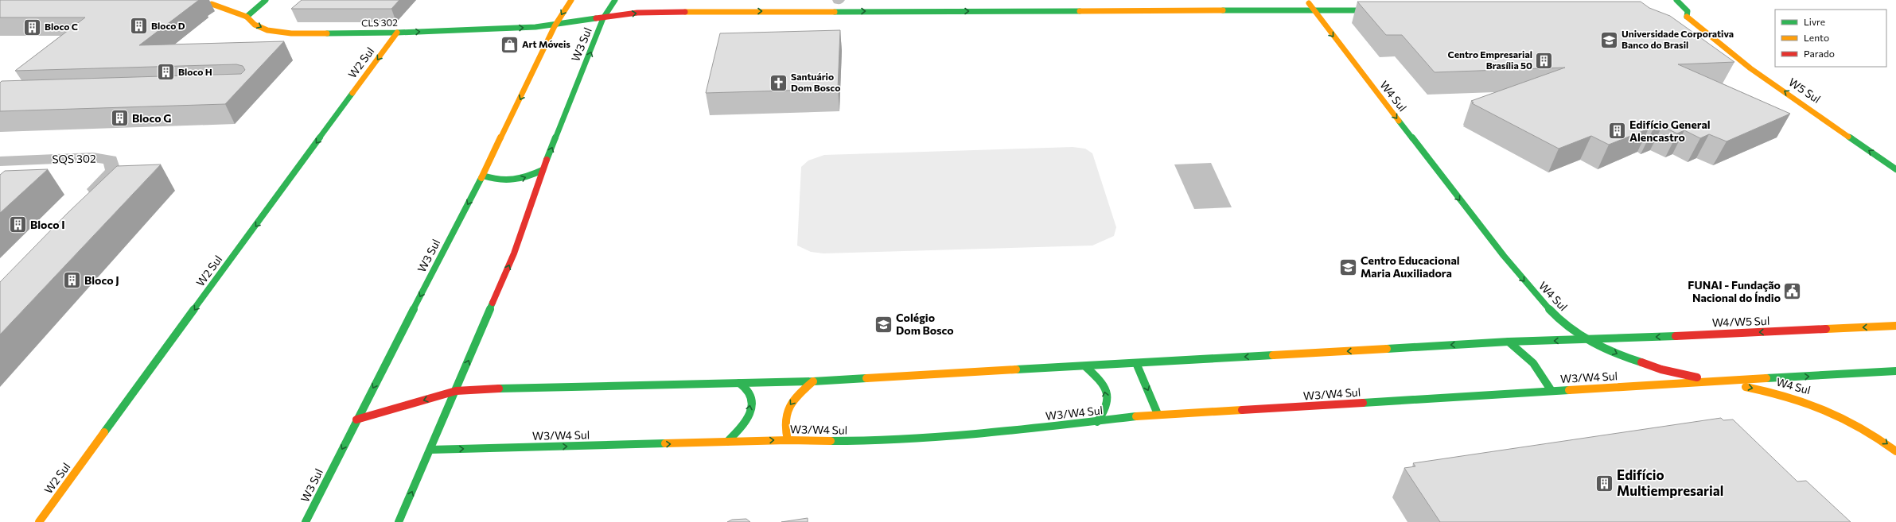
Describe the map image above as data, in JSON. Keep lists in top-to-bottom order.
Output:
{
  "streets": {
    "main road": [
      "CLS 302",
      "W3 Sul",
      "W2 Sul",
      "W5 Sul",
      "W4 Sul",
      "W4/W5 Sul",
      "W3/W4 Sul"
    ],
    "street": ["SQS 302"]
  },
  "crossings": [
    ["CLS 302", "W3 Sul"],
    ["CLS 302", "W2 Sul"],
    ["W3 Sul", "W3/W4 Sul"],
    ["W4 Sul", "W4/W5 Sul"],
    ["W4 Sul", "W3/W4 Sul"]
  ],
  "one_way": [
    "CLS 302",
    "W2 Sul",
    "W5 Sul",
    "W4 Sul"
  ],
  "places": {
    "building": [
      "Bloco D",
      "Bloco C",
      "Centro Empresarial Brasília 50",
      "Bloco H",
      "Bloco G",
      "Edifício General Alencastro",
      "Bloco I",
      "Bloco J",
      "Edifício Multiempresarial"
    ],
    "school or university": ["Universidade Corporativa Banco do Brasil", "Centro Educacional Maria Auxiliadora", "Colégio Dom Bosco"],
    "shop": ["Art Móveis"],
    "church": ["Santuário Dom Bosco"],
    "public building": ["FUNAI - Fundação Nacional do Índio"]
  },
  "legend": ["Livre", "Lento", "Parado"]
}
